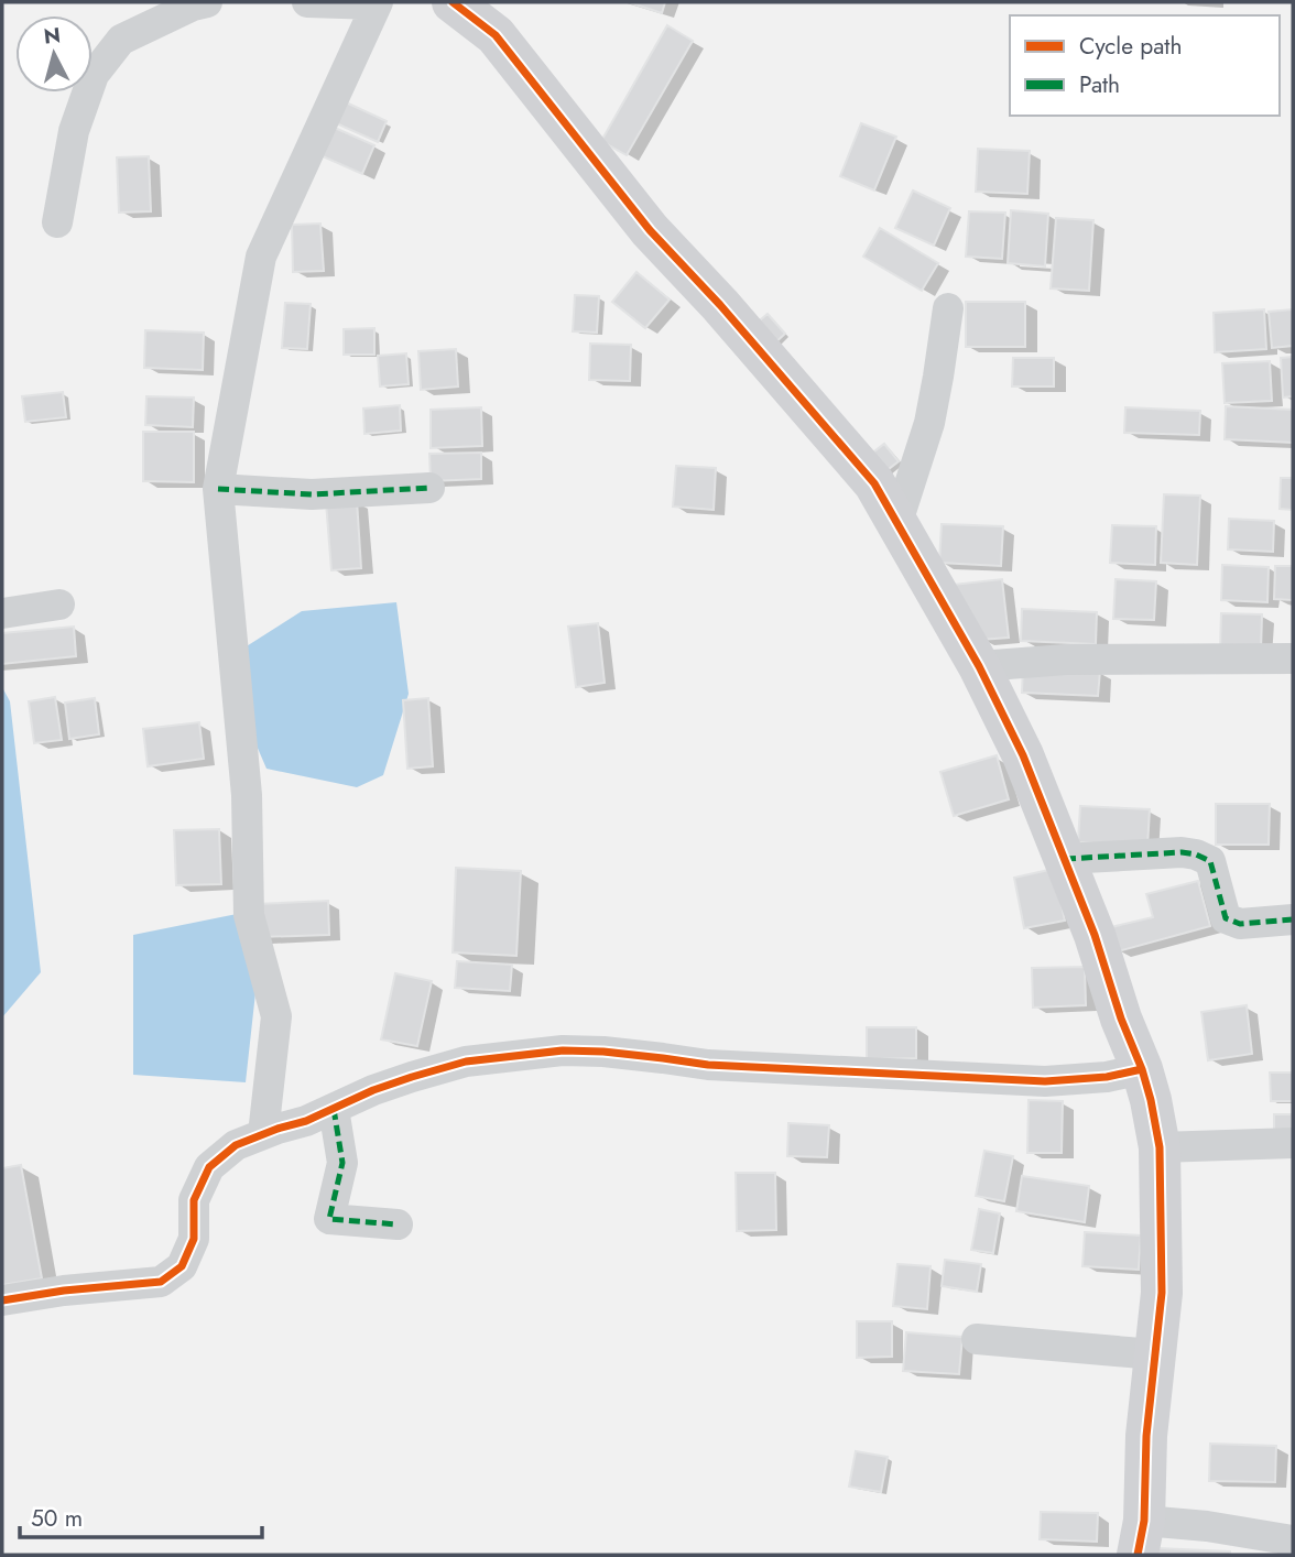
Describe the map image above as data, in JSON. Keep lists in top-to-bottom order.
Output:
{
  "legend": ["Cycle path", "Path"],
  "scale_bar": "50 m",
  "north": "top"
}
